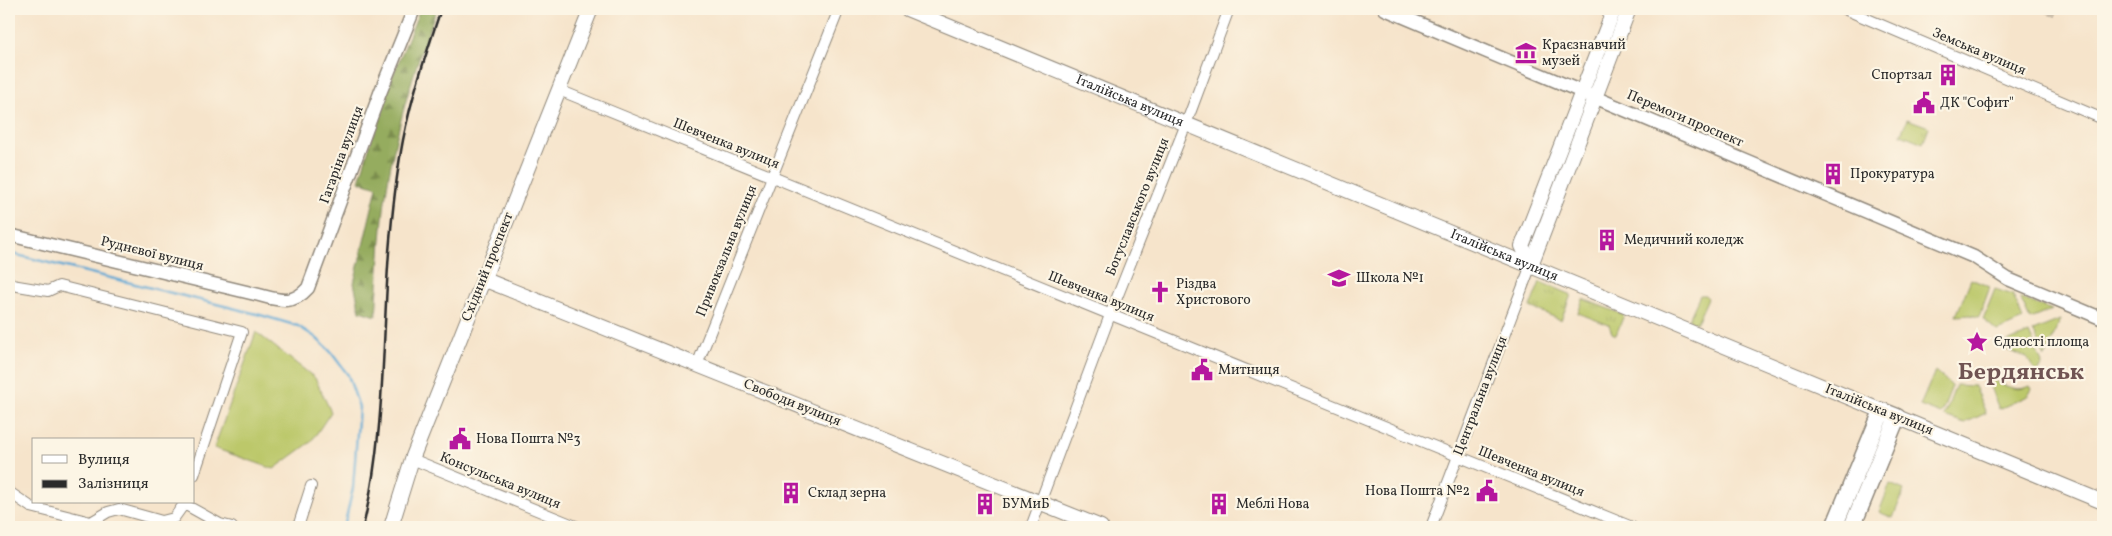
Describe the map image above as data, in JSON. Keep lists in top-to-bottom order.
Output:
{
  "streets": {
    "main road": [
      "Італійська вулиця",
      "Східний проспект",
      "Центральна вулиця",
      "Свободи вулиця"
    ],
    "street": [
      "Земська вулиця",
      "Перемоги проспект",
      "Шевченка вулиця",
      "Гагаріна вулиця",
      "Богуславського вулиця",
      "Привокзальна вулиця",
      "Руднєвої вулиця",
      "Консульська вулиця"
    ]
  },
  "crossings": [
    ["Італійська вулиця", "Богуславського вулиця"],
    ["Італійська вулиця", "Центральна вулиця"],
    ["Перемоги проспект", "Центральна вулиця"],
    ["Шевченка вулиця", "Богуславського вулиця"],
    ["Шевченка вулиця", "Привокзальна вулиця"],
    ["Шевченка вулиця", "Східний проспект"],
    ["Шевченка вулиця", "Центральна вулиця"],
    ["Гагаріна вулиця", "Руднєвої вулиця"],
    ["Богуславського вулиця", "Свободи вулиця"],
    ["Привокзальна вулиця", "Свободи вулиця"],
    ["Східний проспект", "Свободи вулиця"],
    ["Східний проспект", "Консульська вулиця"]
  ],
  "districts": ["Бердянськ"],
  "places": {
    "museum": ["Краєзнавчий музей"],
    "building": [
      "Спортзал",
      "Прокуратура",
      "Медичний коледж",
      "Склад зерна",
      "БУМиБ",
      "Меблі Нова"
    ],
    "public building": [
      "ДК \"Софит\"",
      "Митниця",
      "Нова Пошта №3",
      "Нова Пошта №2"
    ],
    "school or university": ["Школа №1"],
    "church": ["Різдва Христового"],
    "place": ["Єдності площа"]
  },
  "legend": ["Вулиця", "Залізниця"]
}
